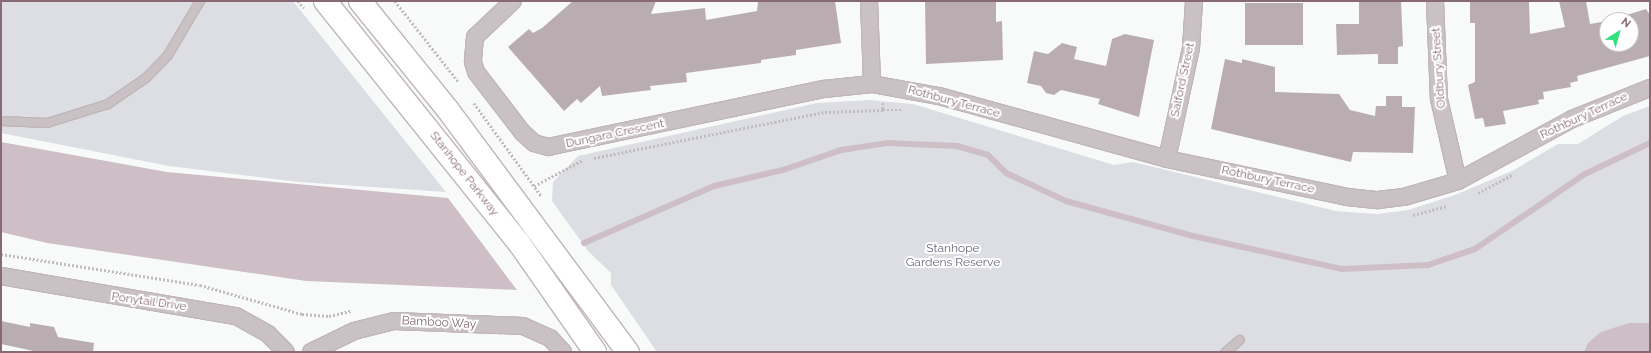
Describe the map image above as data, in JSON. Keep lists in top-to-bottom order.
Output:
{
  "streets": {
    "main road": ["Stanhope Parkway"],
    "street": [
      "Oldbury Street",
      "Salford Street",
      "Rothbury Terrace",
      "Dungara Crescent",
      "Ponytail Drive",
      "Bamboo Way"
    ]
  },
  "crossings": [
    ["Oldbury Street", "Rothbury Terrace"],
    ["Salford Street", "Rothbury Terrace"],
    ["Rothbury Terrace", "Dungara Crescent"]
  ],
  "parks": ["Stanhope Gardens Reserve"],
  "north": "top right"
}
